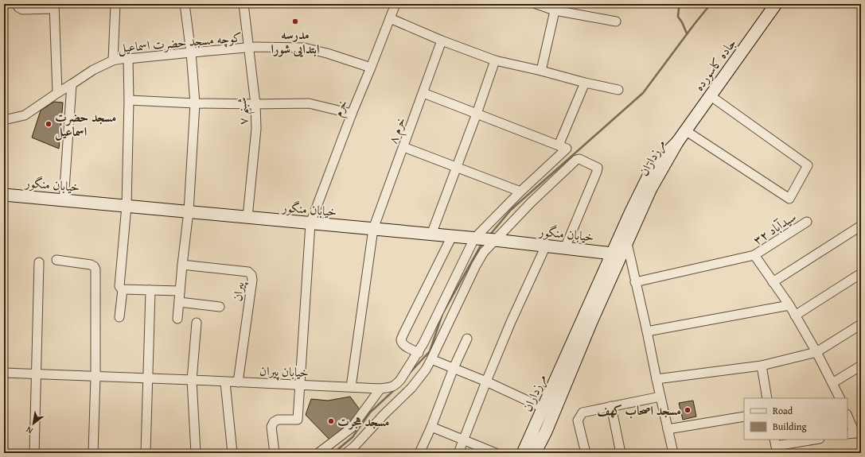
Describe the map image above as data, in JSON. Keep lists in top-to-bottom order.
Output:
{
  "streets": {
    "street": [
      "کوچه مسجد حضرت اسماعیل",
      "جاده کاسورده",
      "خرم",
      "شبنم ۷",
      "خرم ۸",
      "مرزداران",
      "خیابان منگور",
      "سیدآباد ۳۲",
      "پیران",
      "خیابان پیران"
    ]
  },
  "crossings": [
    ["کوچه مسجد حضرت اسماعیل", "خرم"],
    ["کوچه مسجد حضرت اسماعیل", "شبنم ۷"],
    ["جاده کاسورده", "مرزداران"],
    ["خرم", "خیابان منگور"],
    ["خرم", "خیابان پیران"],
    ["شبنم ۷", "خیابان منگور"],
    ["خرم ۸", "خیابان منگور"],
    ["خرم ۸", "خیابان پیران"],
    ["مرزداران", "خیابان منگور"],
    ["خیابان منگور", "خیابان پیران"],
    ["پیران", "خیابان پیران"]
  ],
  "places": [
    "مدرسه ابتدایی شورا",
    "مسجد حضرت اسماعیل",
    "مسجد اصحاب کهف",
    "مسجد هجرت"
  ],
  "legend": ["Road", "Building"],
  "north": "bottom left"
}
